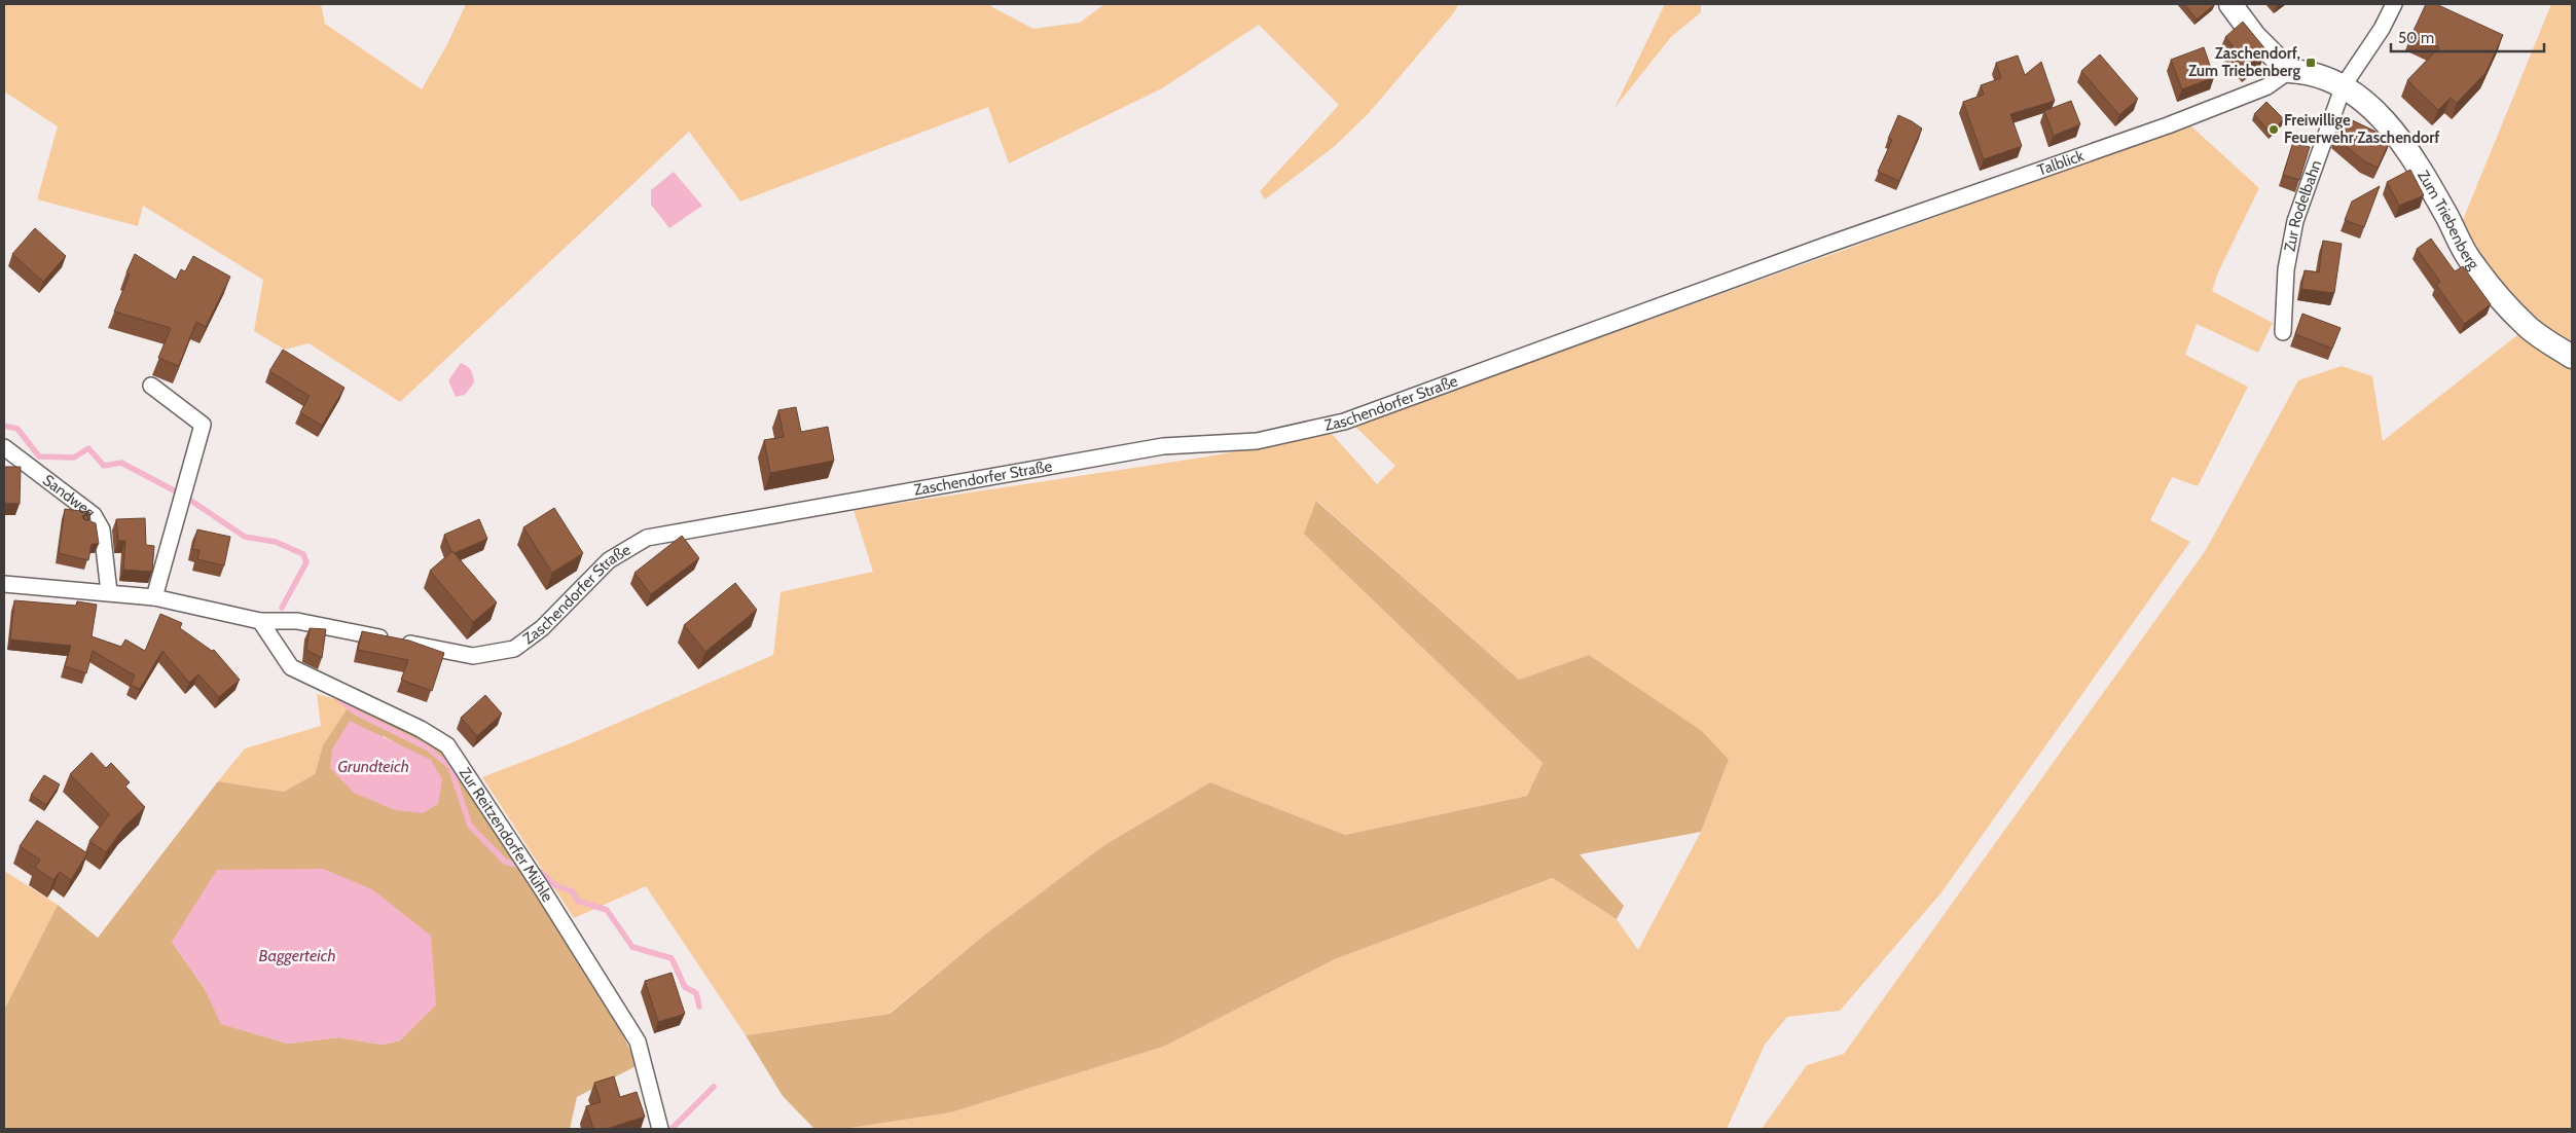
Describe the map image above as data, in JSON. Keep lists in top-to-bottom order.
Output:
{
  "streets": {
    "street": [
      "Talblick",
      "Zur Rodelbahn",
      "Zum Triebenberg",
      "Zaschendorfer Straße",
      "Sandweg",
      "Zur Reitzendorfer Mühle"
    ]
  },
  "crossings": [
    ["Talblick", "Zum Triebenberg"],
    ["Talblick", "Zaschendorfer Straße"],
    ["Zur Rodelbahn", "Zum Triebenberg"],
    ["Zaschendorfer Straße", "Sandweg"],
    ["Zaschendorfer Straße", "Zur Reitzendorfer Mühle"]
  ],
  "water": ["Grundteich", "Baggerteich"],
  "places": {
    "transit": ["Zaschendorf, Zum Triebenberg"],
    "other": ["Freiwillige Feuerwehr Zaschendorf"]
  },
  "scale_bar": "50 m"
}
